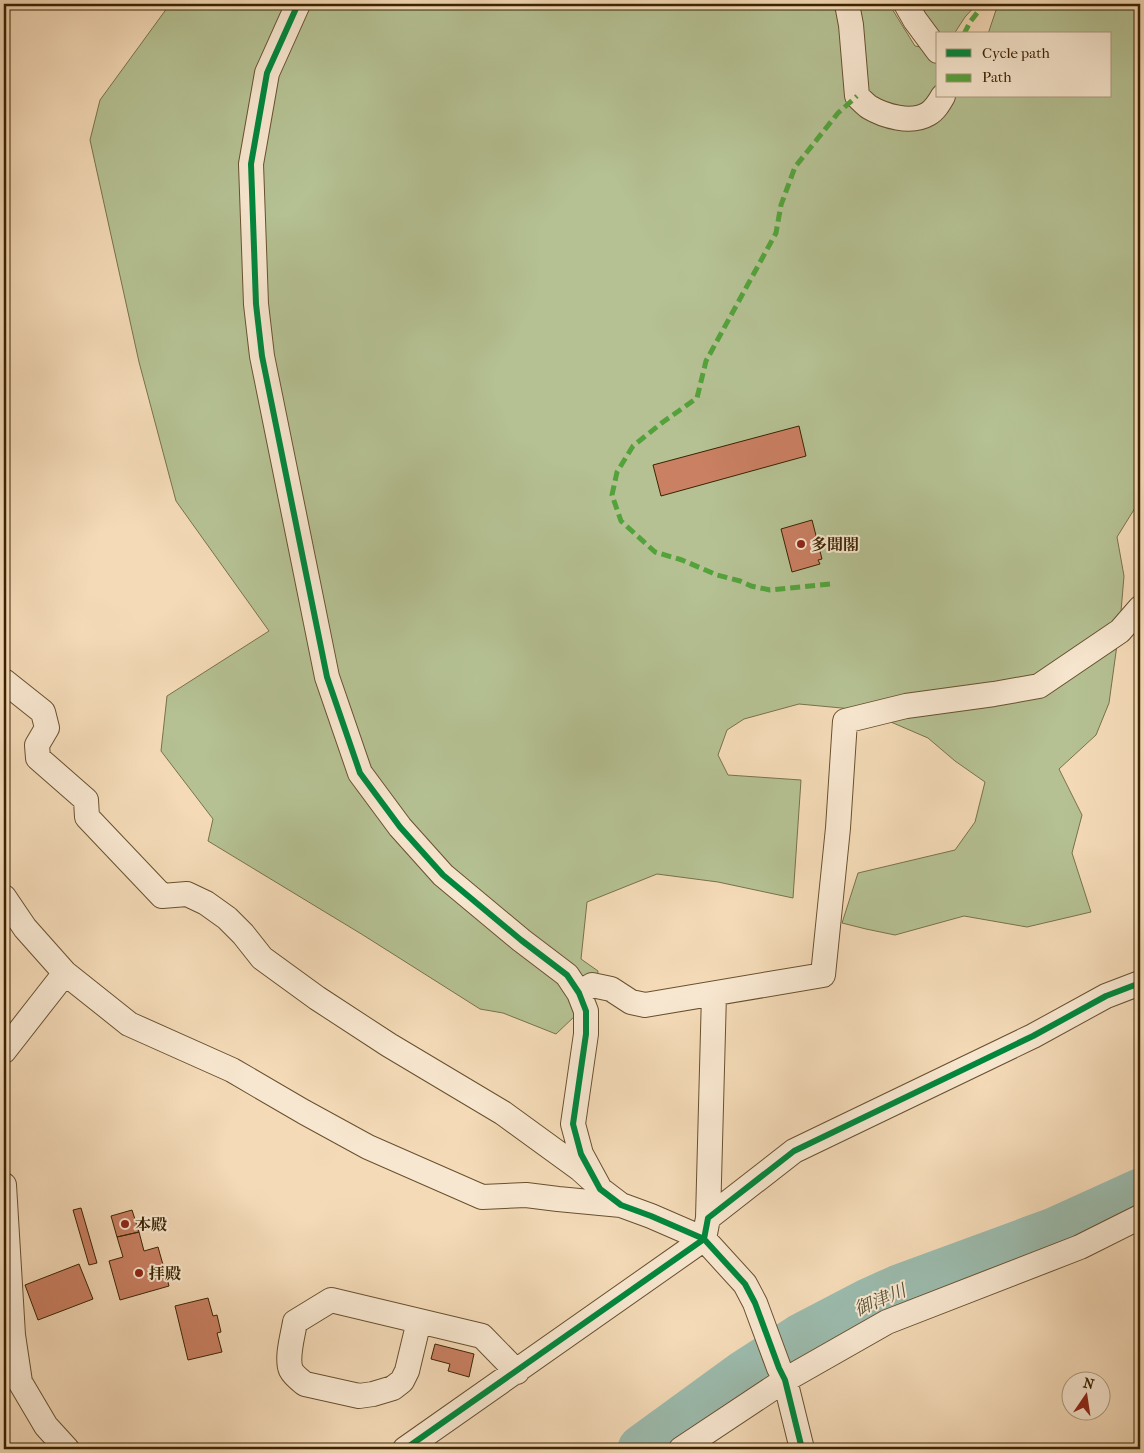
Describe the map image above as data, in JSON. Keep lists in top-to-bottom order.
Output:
{
  "water": ["御津川"],
  "places": ["多聞閣", "本殿", "拝殿"],
  "legend": ["Cycle path", "Path"],
  "north": "top"
}
